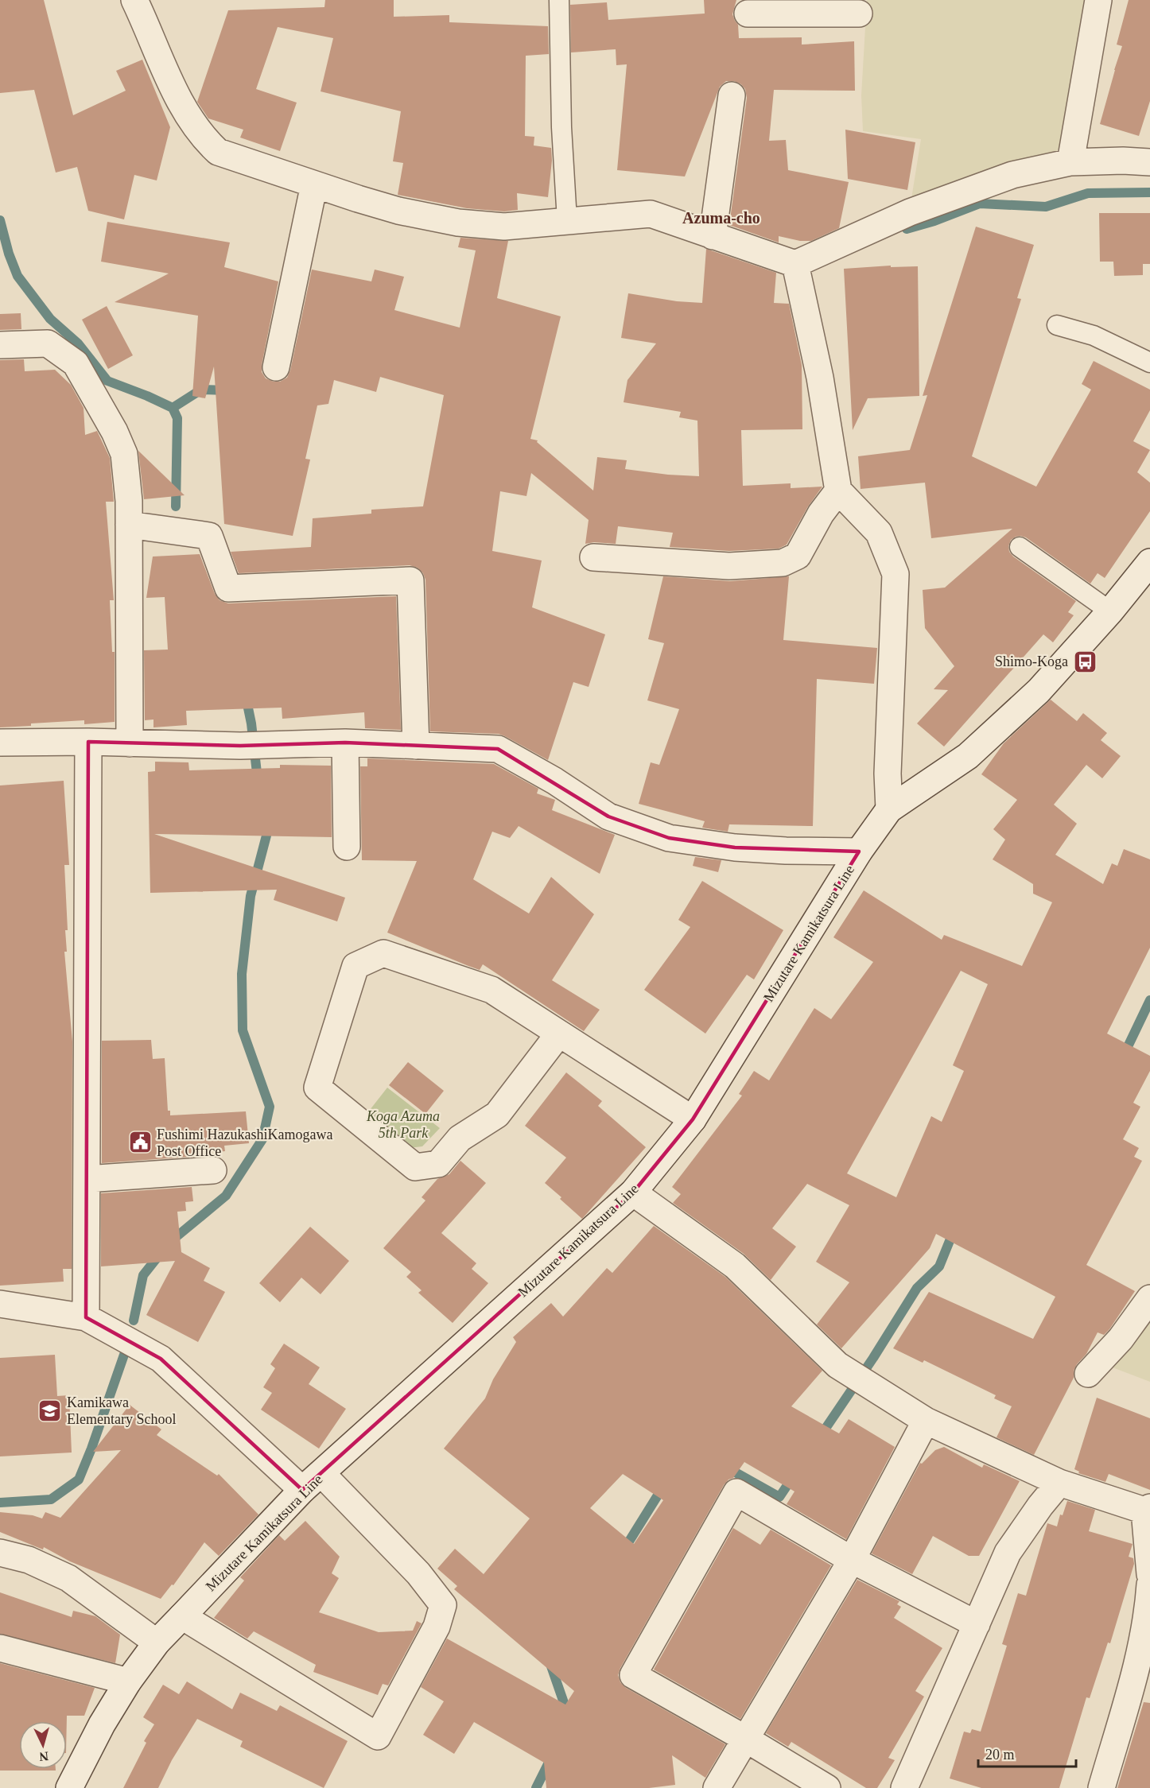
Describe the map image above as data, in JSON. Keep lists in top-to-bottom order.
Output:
{
  "streets": {
    "street": ["Mizutare Kamikatsura Line"]
  },
  "districts": ["Azuma-cho"],
  "parks": ["Koga Azuma 5th Park"],
  "places": {
    "bus stop": ["Shimo-Koga"],
    "public building": ["Fushimi HazukashiKamogawa Post Office"],
    "school or university": ["Kamikawa Elementary School"]
  },
  "scale_bar": "20 m",
  "north": "bottom"
}
